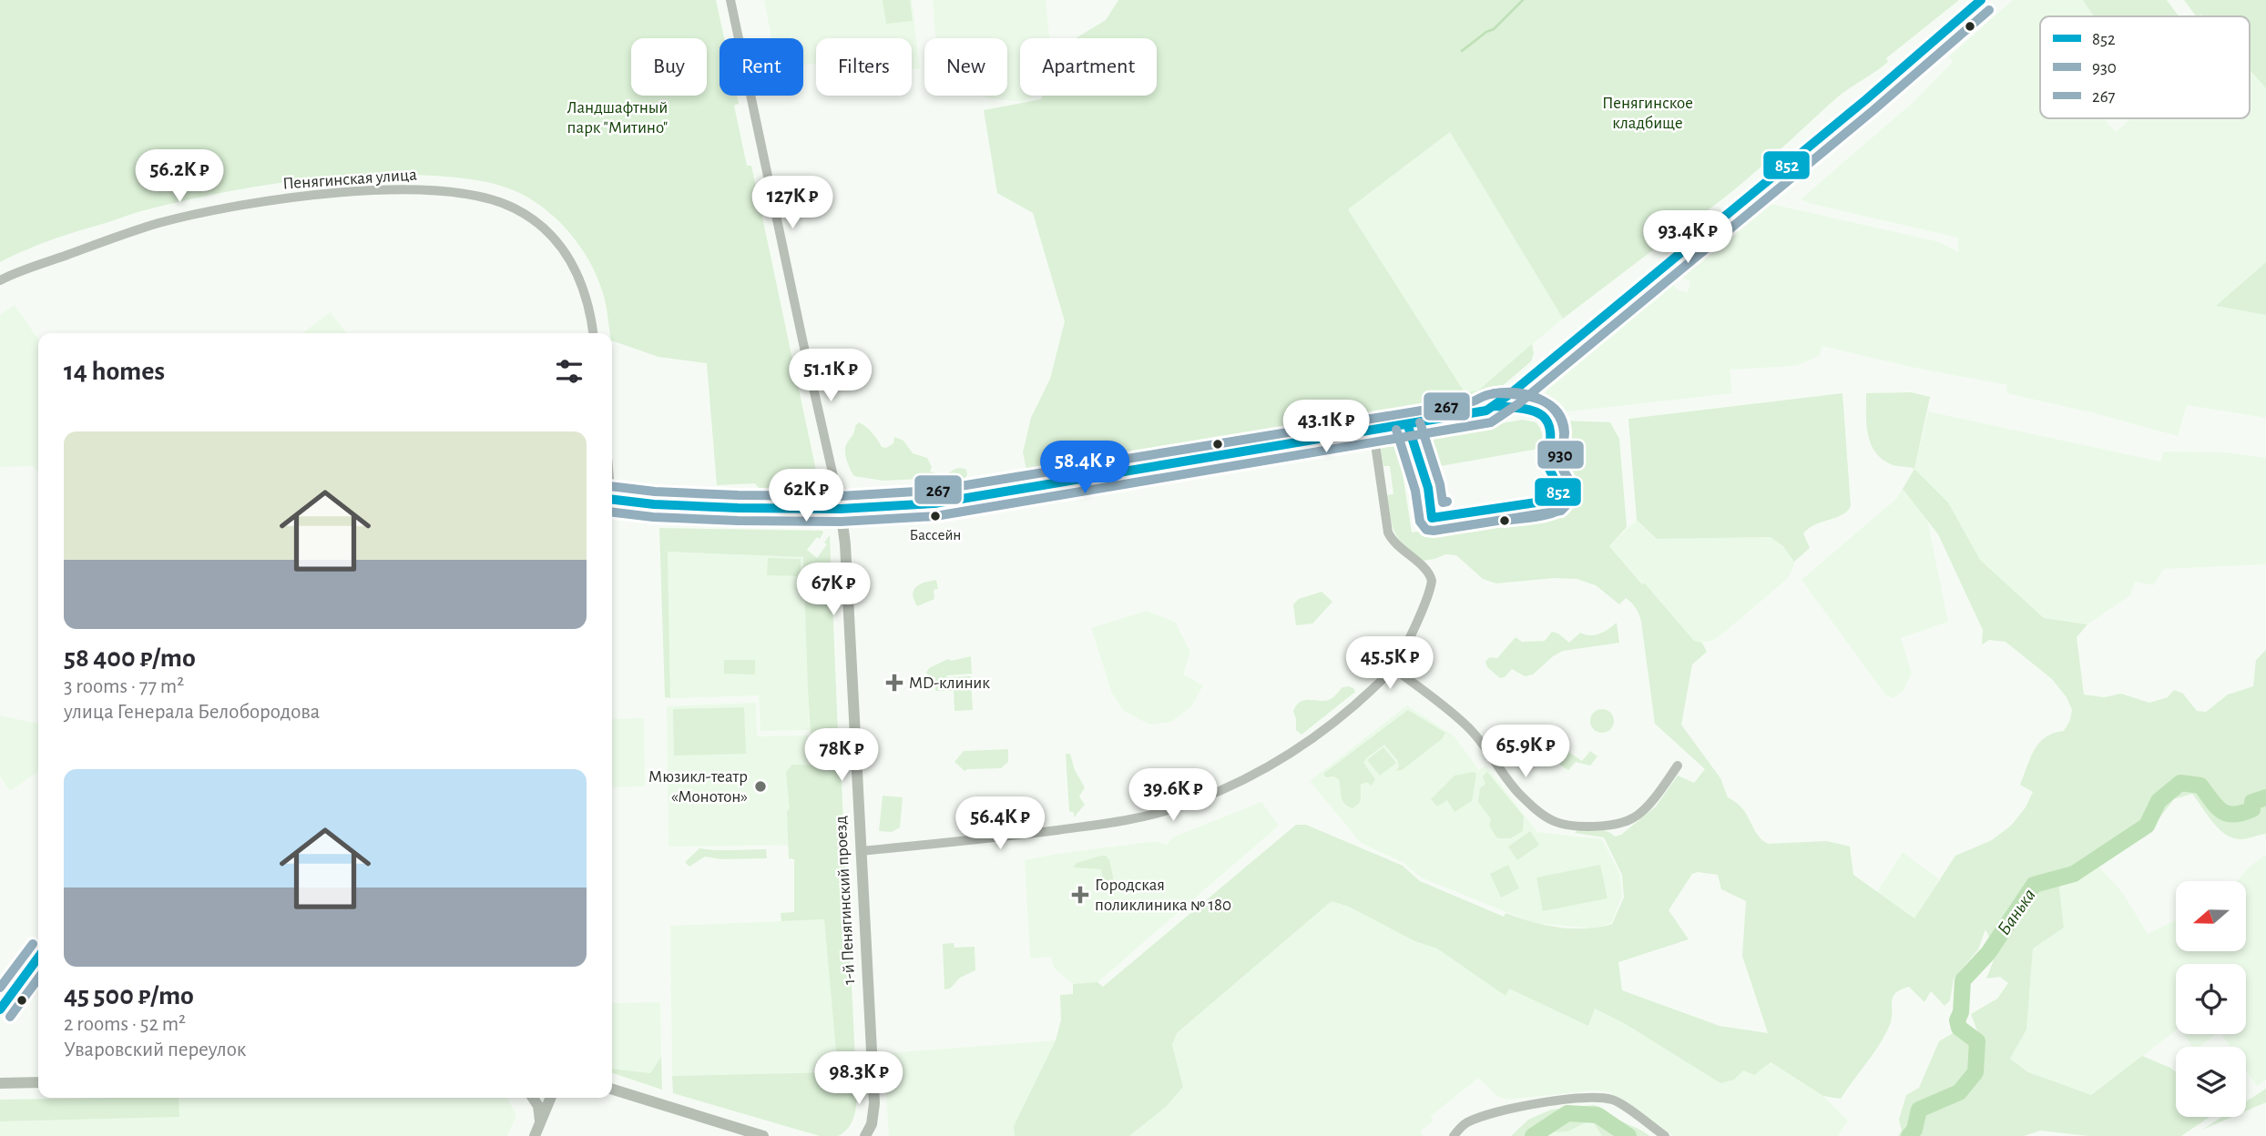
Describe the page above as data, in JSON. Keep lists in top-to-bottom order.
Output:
{
  "streets": {
    "main road": ["1-й Пенягинский проезд"],
    "street": ["Пенягинская улица"]
  },
  "water": ["Банька"],
  "parks": ["Пенягинское кладбище", "Ландшафтный парк \"Митино\""],
  "places": {
    "other": ["Бассейн", "Мюзикл-театр «Монотон»"],
    "health": ["MD-клиник", "Городская поликлиника № 180"]
  },
  "lines": ["transit line 852", "transit line 930", "transit line 267"],
  "legend": ["852", "930", "267"],
  "north": "left",
  "page": {
    "chip": [
      "Buy",
      "Rent",
      "Filters",
      "New",
      "Apartment"
    ],
    "price": [
      "56.2K ₽",
      "127K ₽",
      "93.4K ₽",
      "51.1K ₽",
      "43.1K ₽",
      "58.4K ₽",
      "62K ₽",
      "67K ₽",
      "45.5K ₽",
      "65.9K ₽",
      "78K ₽",
      "39.6K ₽",
      "56.4K ₽",
      "98.3K ₽"
    ],
    "heading": "14 homes",
    "list": [
      {
        "name": "58 400 ₽/mo",
        "note": "3 rooms · 77 m² · улица Генерала Белобородова"
      },
      {
        "name": "45 500 ₽/mo",
        "note": "2 rooms · 52 m² · Уваровский переулок"
      }
    ]
  }
}
